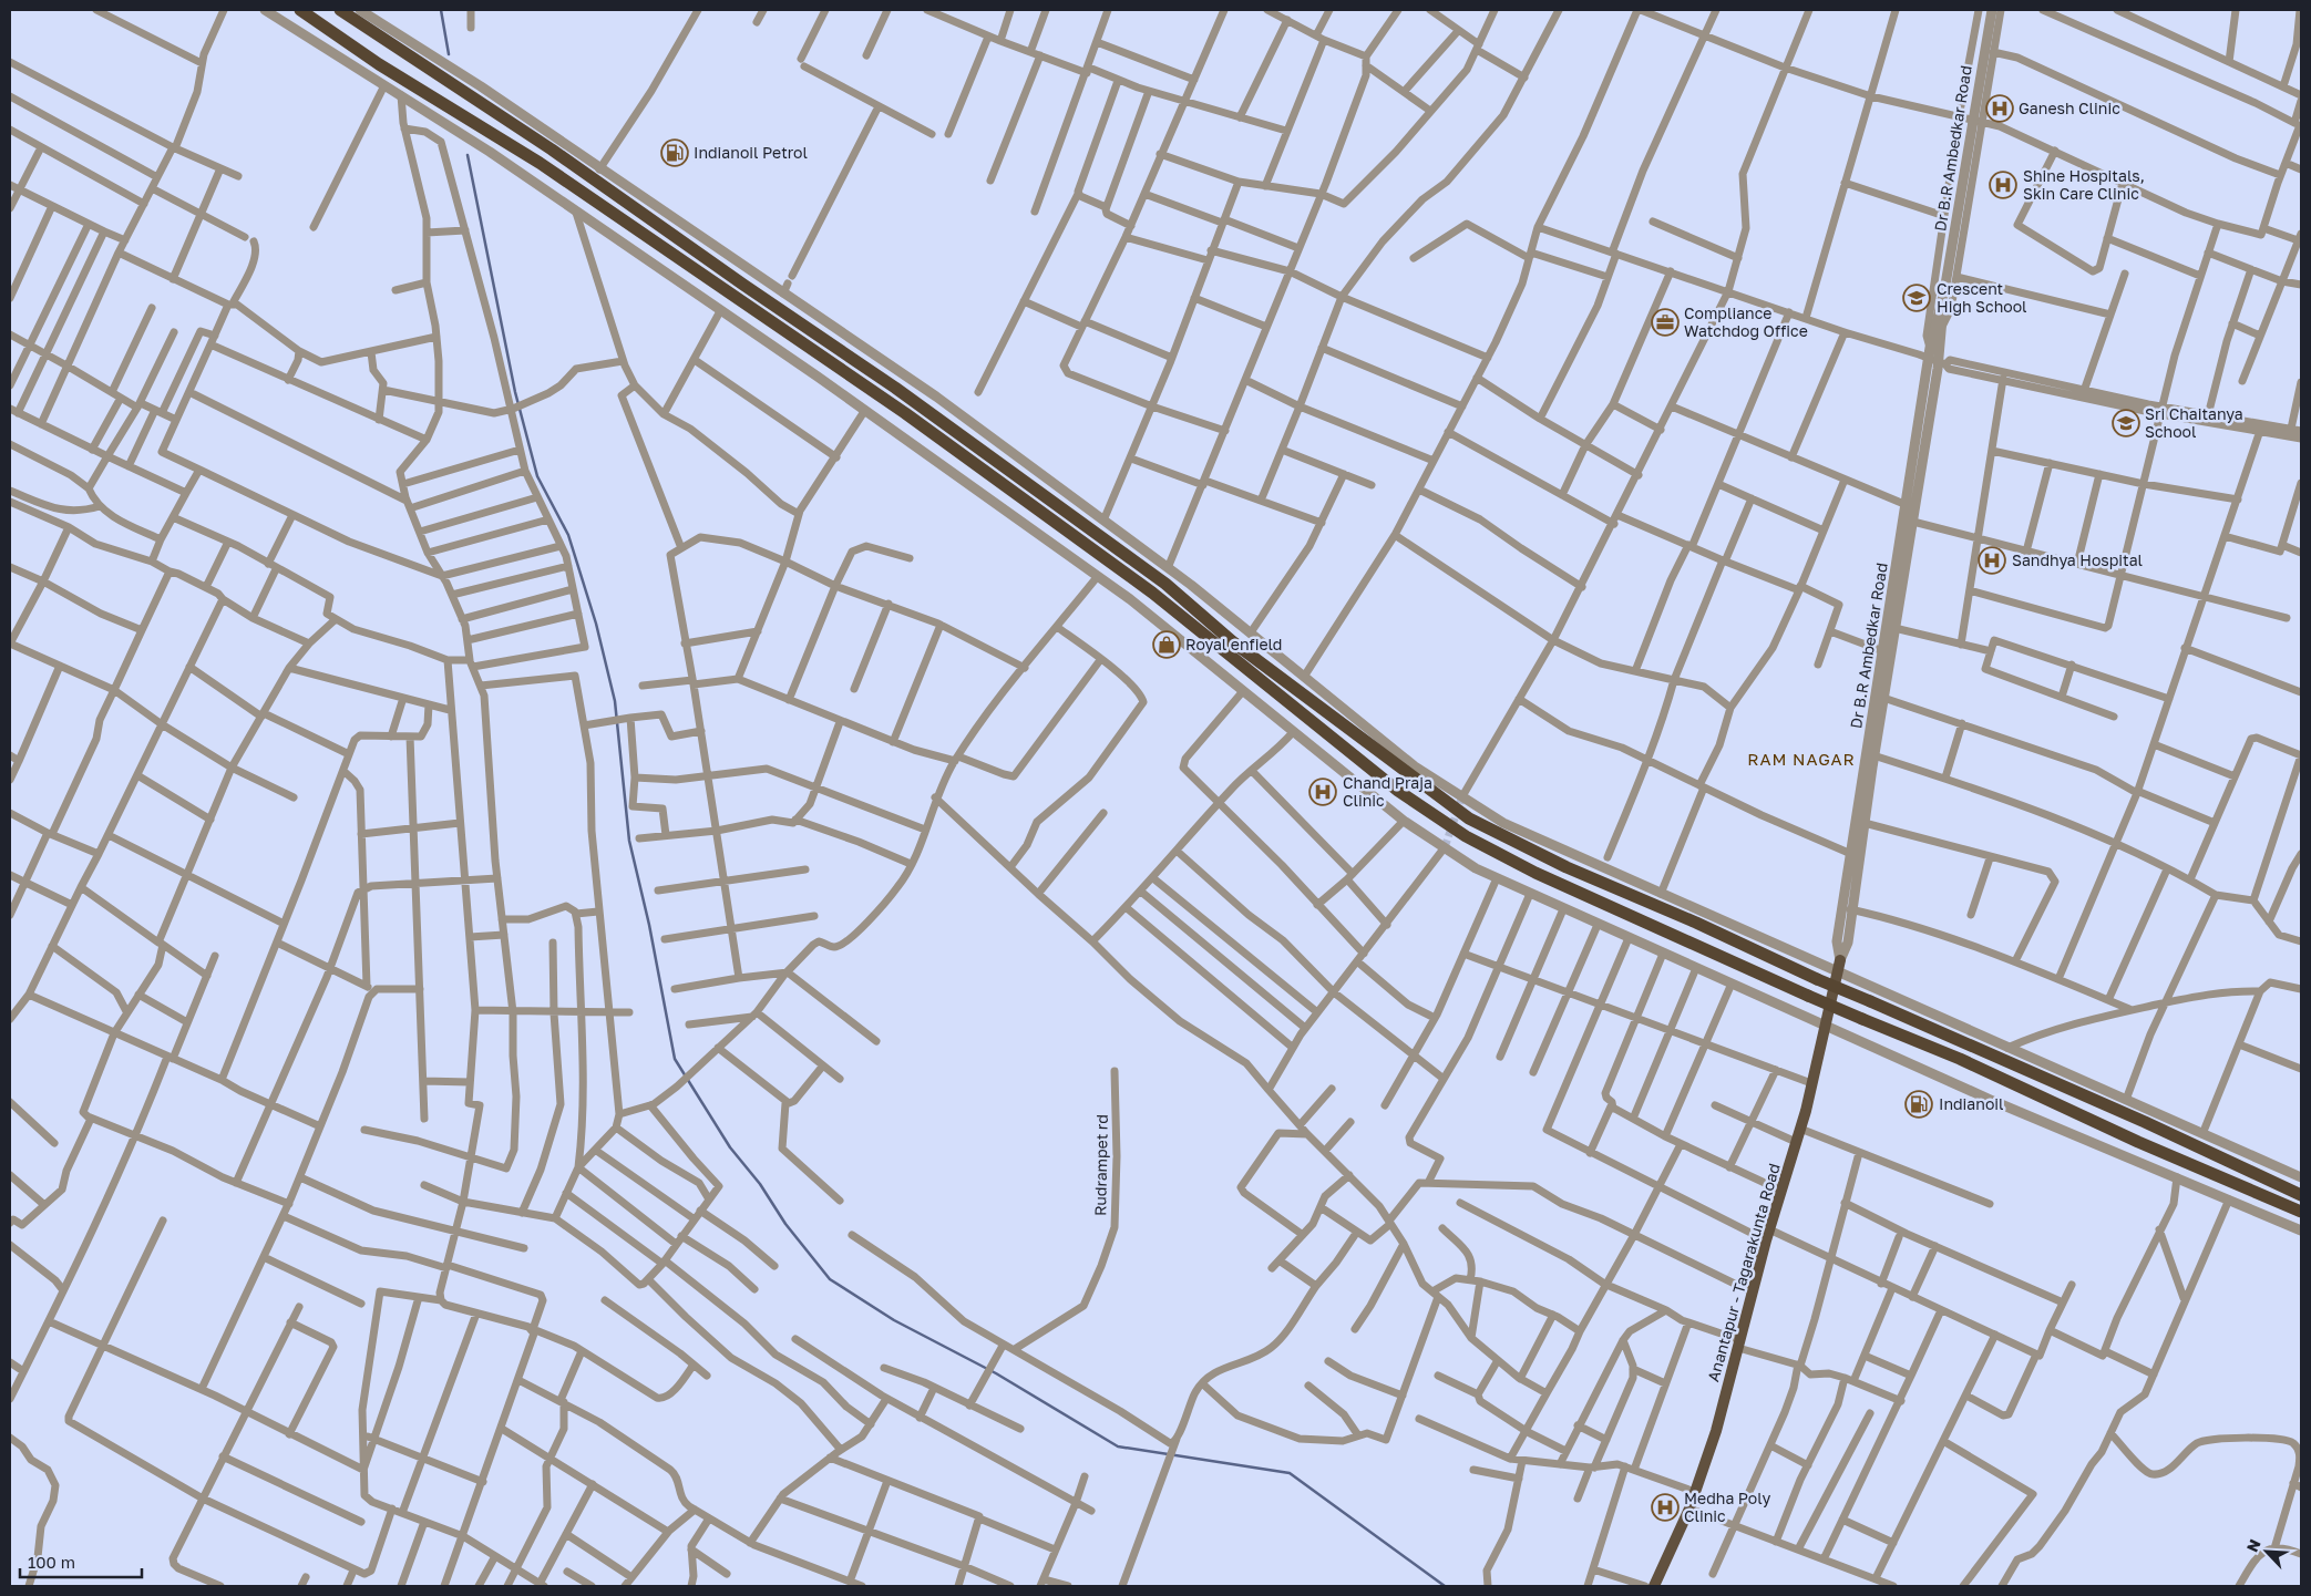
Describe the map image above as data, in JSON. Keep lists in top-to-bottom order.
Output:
{
  "streets": {
    "main road": ["Anantapur - Tagarakunta Road"],
    "street": ["Dr B.R Ambedkar Road", "Rudrampet rd"]
  },
  "crossings": [
    ["Dr B.R Ambedkar Road", "Anantapur - Tagarakunta Road"]
  ],
  "districts": ["RAM NAGAR"],
  "places": {
    "hospital": [
      "Ganesh Clinic",
      "Shine Hospitals, Skin Care Clinic",
      "Sandhya Hospital",
      "Chand Praja Clinic",
      "Medha Poly Clinic"
    ],
    "fuel station": ["Indianoil Petrol", "Indianoil"],
    "school or university": ["Crescent High School", "Sri Chaitanya School"],
    "office": ["Compliance Watchdog Office"],
    "shop": ["Royal enfield"]
  },
  "scale_bar": "100 m",
  "north": "top left"
}
